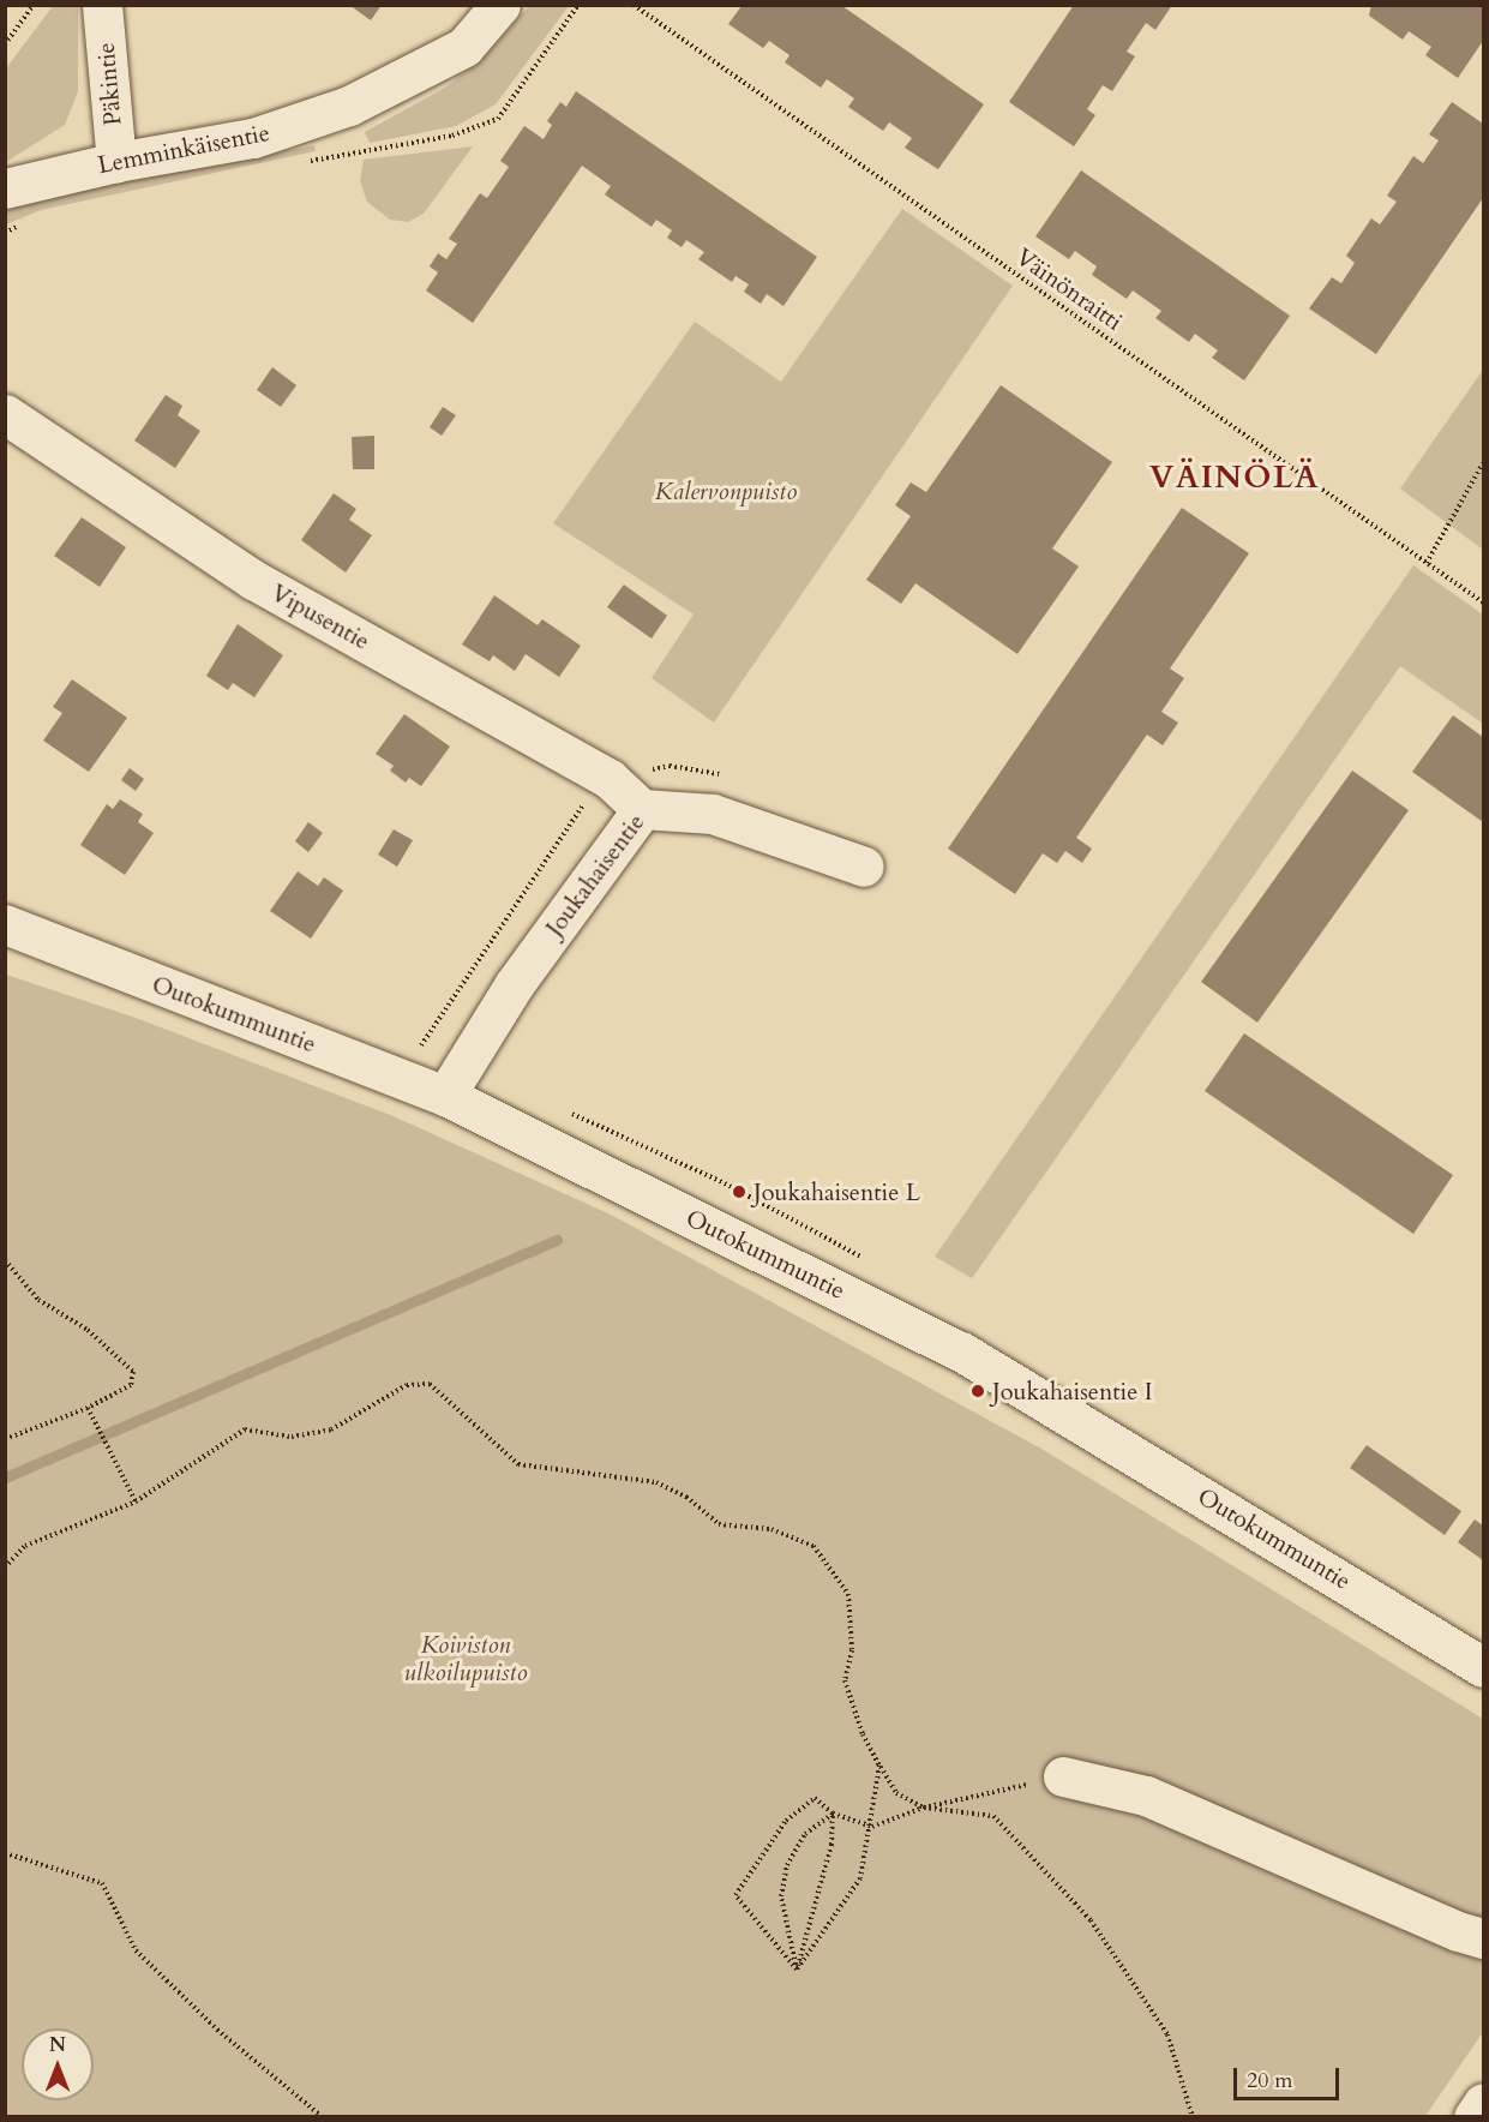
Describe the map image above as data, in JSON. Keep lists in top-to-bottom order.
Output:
{
  "streets": {
    "street": [
      "Päkintie",
      "Lemminkäisentie",
      "Vipusentie",
      "Joukahaisentie",
      "Outokummuntie"
    ],
    "path": ["Väinönraitti"]
  },
  "crossings": [
    ["Päkintie", "Lemminkäisentie"],
    ["Vipusentie", "Joukahaisentie"],
    ["Joukahaisentie", "Outokummuntie"]
  ],
  "districts": ["VÄINÖLÄ"],
  "parks": ["Kalervonpuisto", "Koiviston ulkoilupuisto"],
  "places": ["Joukahaisentie L", "Joukahaisentie I"],
  "scale_bar": "20 m",
  "north": "top"
}
